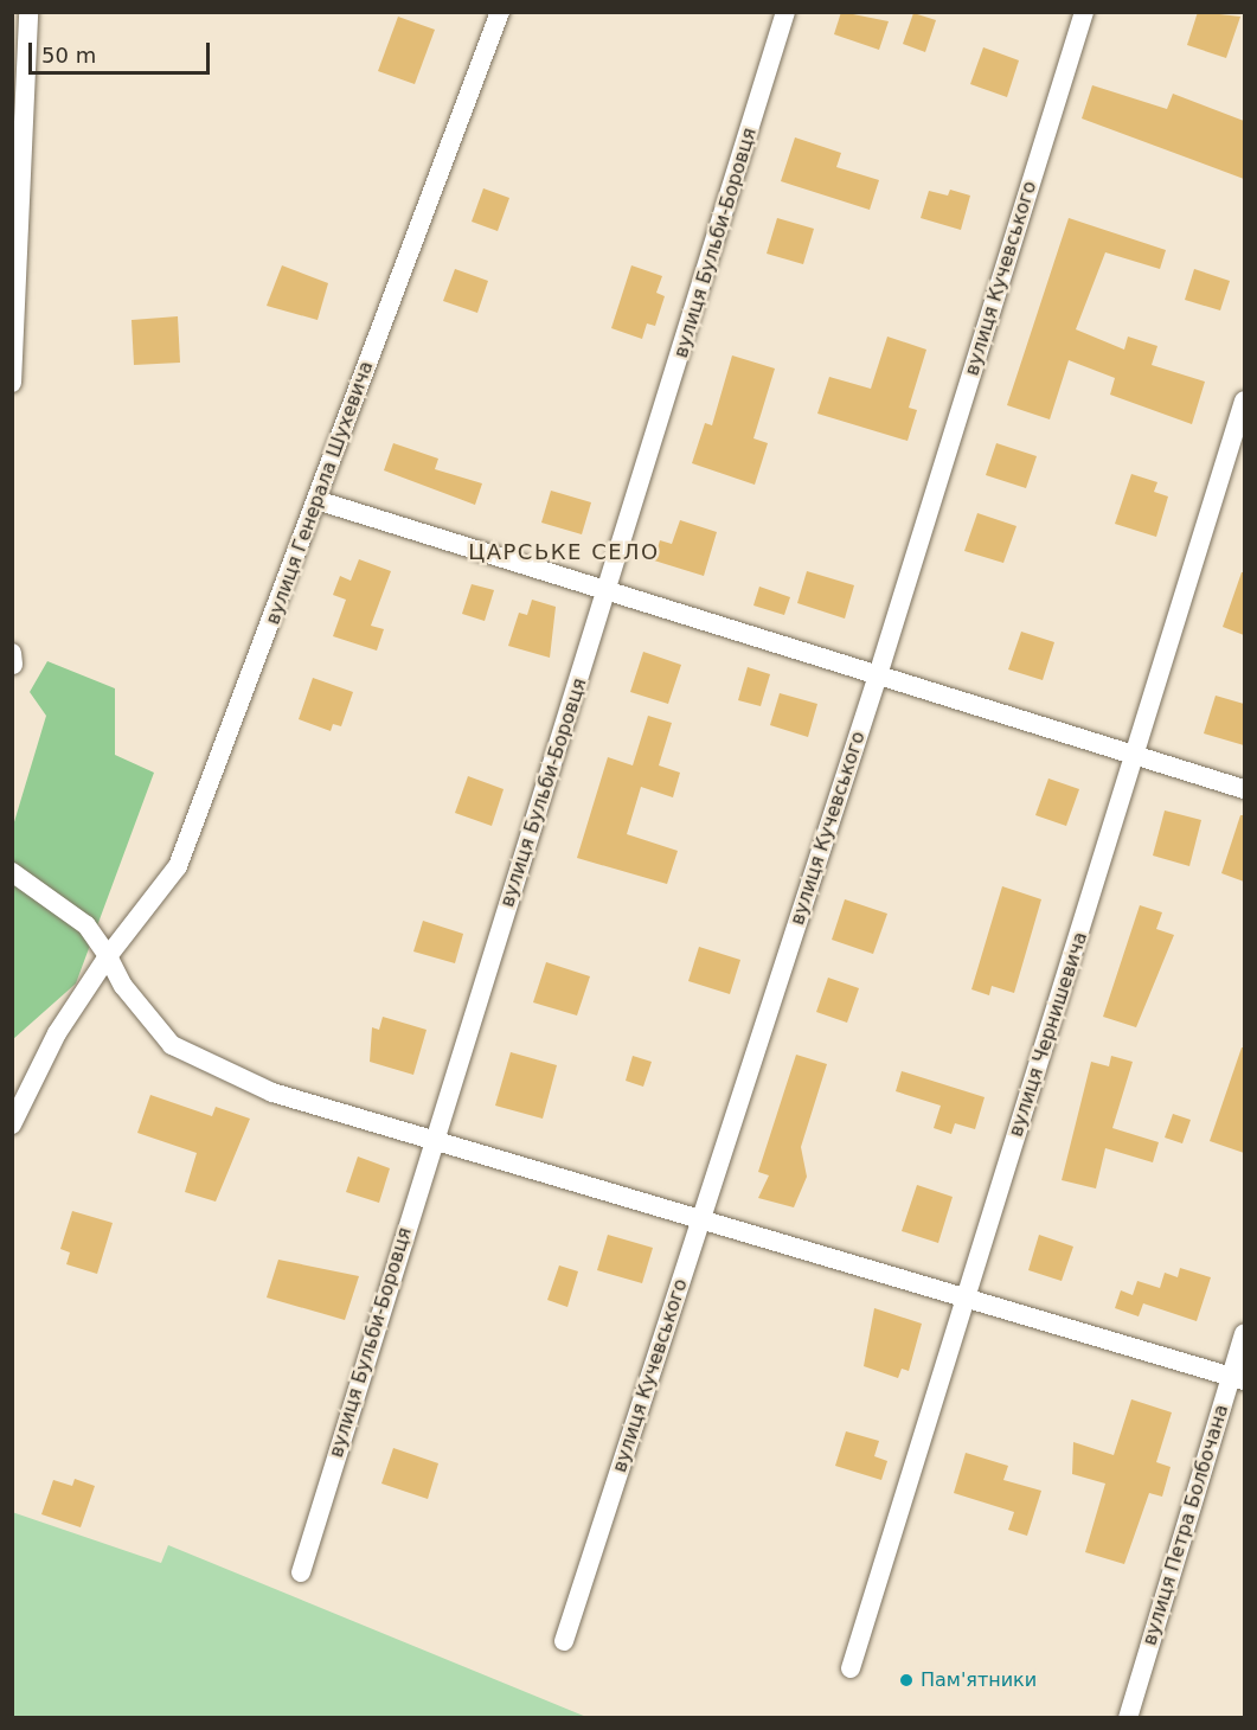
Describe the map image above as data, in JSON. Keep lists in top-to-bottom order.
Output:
{
  "streets": {
    "street": [
      "вулиця Бульби-Боровця",
      "вулиця Кучевського",
      "вулиця Генерала Шухевича",
      "вулиця Чернишевича",
      "вулиця Петра Болбочана"
    ]
  },
  "districts": ["ЦАРСЬКЕ СЕЛО"],
  "places": ["Пам'ятники"],
  "scale_bar": "50 m"
}
